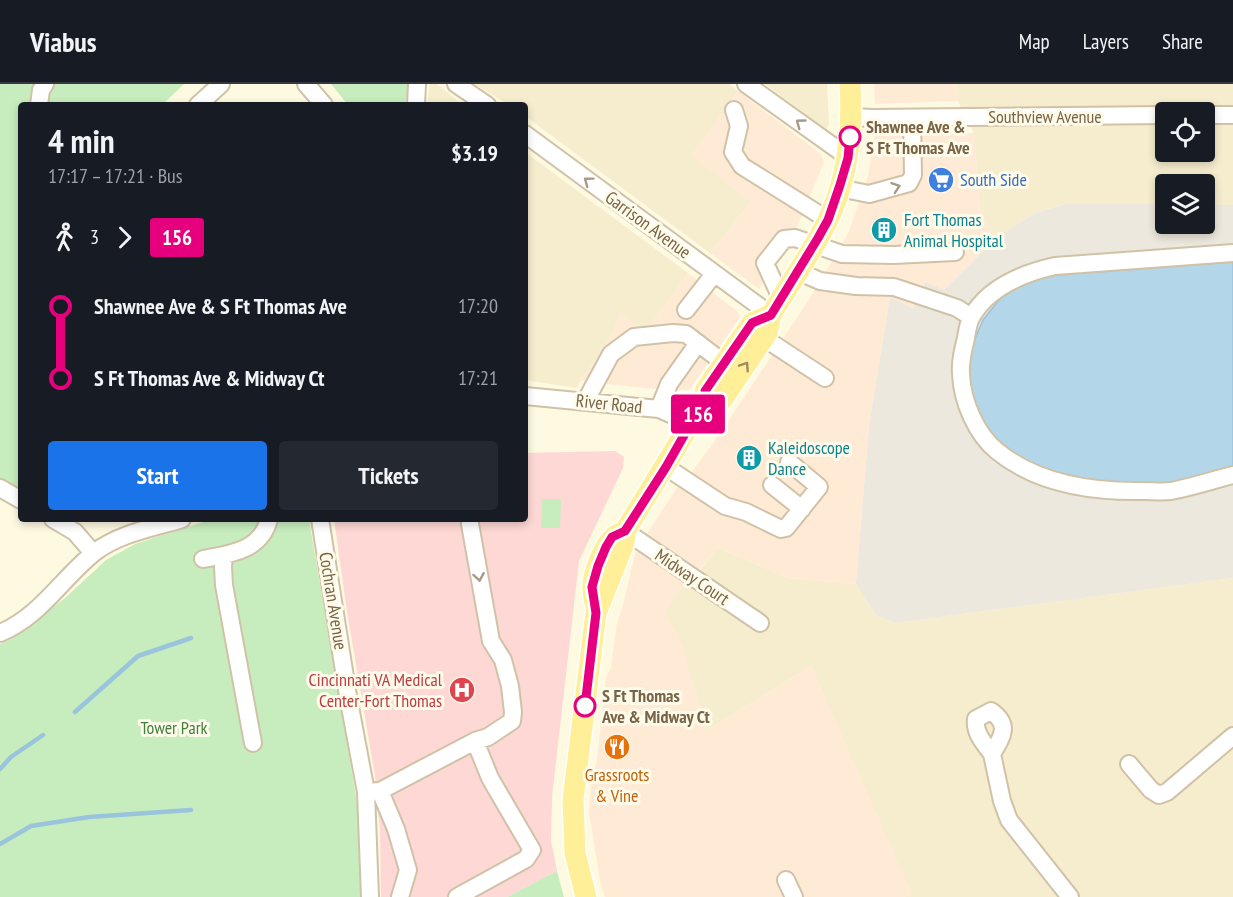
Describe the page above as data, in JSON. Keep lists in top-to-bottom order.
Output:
{
  "streets": {
    "street": [
      "Southview Avenue",
      "Garrison Avenue",
      "River Road",
      "Midway Court",
      "Cochran Avenue"
    ]
  },
  "one_way": ["Garrison Avenue"],
  "parks": ["Tower Park"],
  "places": {
    "other": ["Shawnee Ave & S Ft Thomas Ave", "S Ft Thomas Ave & Midway Ct"],
    "supermarket": ["South Side"],
    "building": ["Fort Thomas Animal Hospital", "Kaleidoscope Dance"],
    "hospital": ["Cincinnati VA Medical Center-Fort Thomas"],
    "restaurant": ["Grassroots & Vine"]
  },
  "lines": ["bus line 156"],
  "page": {
    "header": "Viabus",
    "nav": ["Map", "Layers", "Share"],
    "on_map": "156",
    "heading": ["4 min", "17:17 – 17:21 · Bus", "$3.19"],
    "legs": ["3", "156"],
    "list": [
      {
        "name": "Shawnee Ave & S Ft Thomas Ave",
        "value": "17:20"
      },
      {
        "name": "S Ft Thomas Ave & Midway Ct",
        "value": "17:21"
      }
    ],
    "buttons": ["Start", "Tickets"]
  }
}
